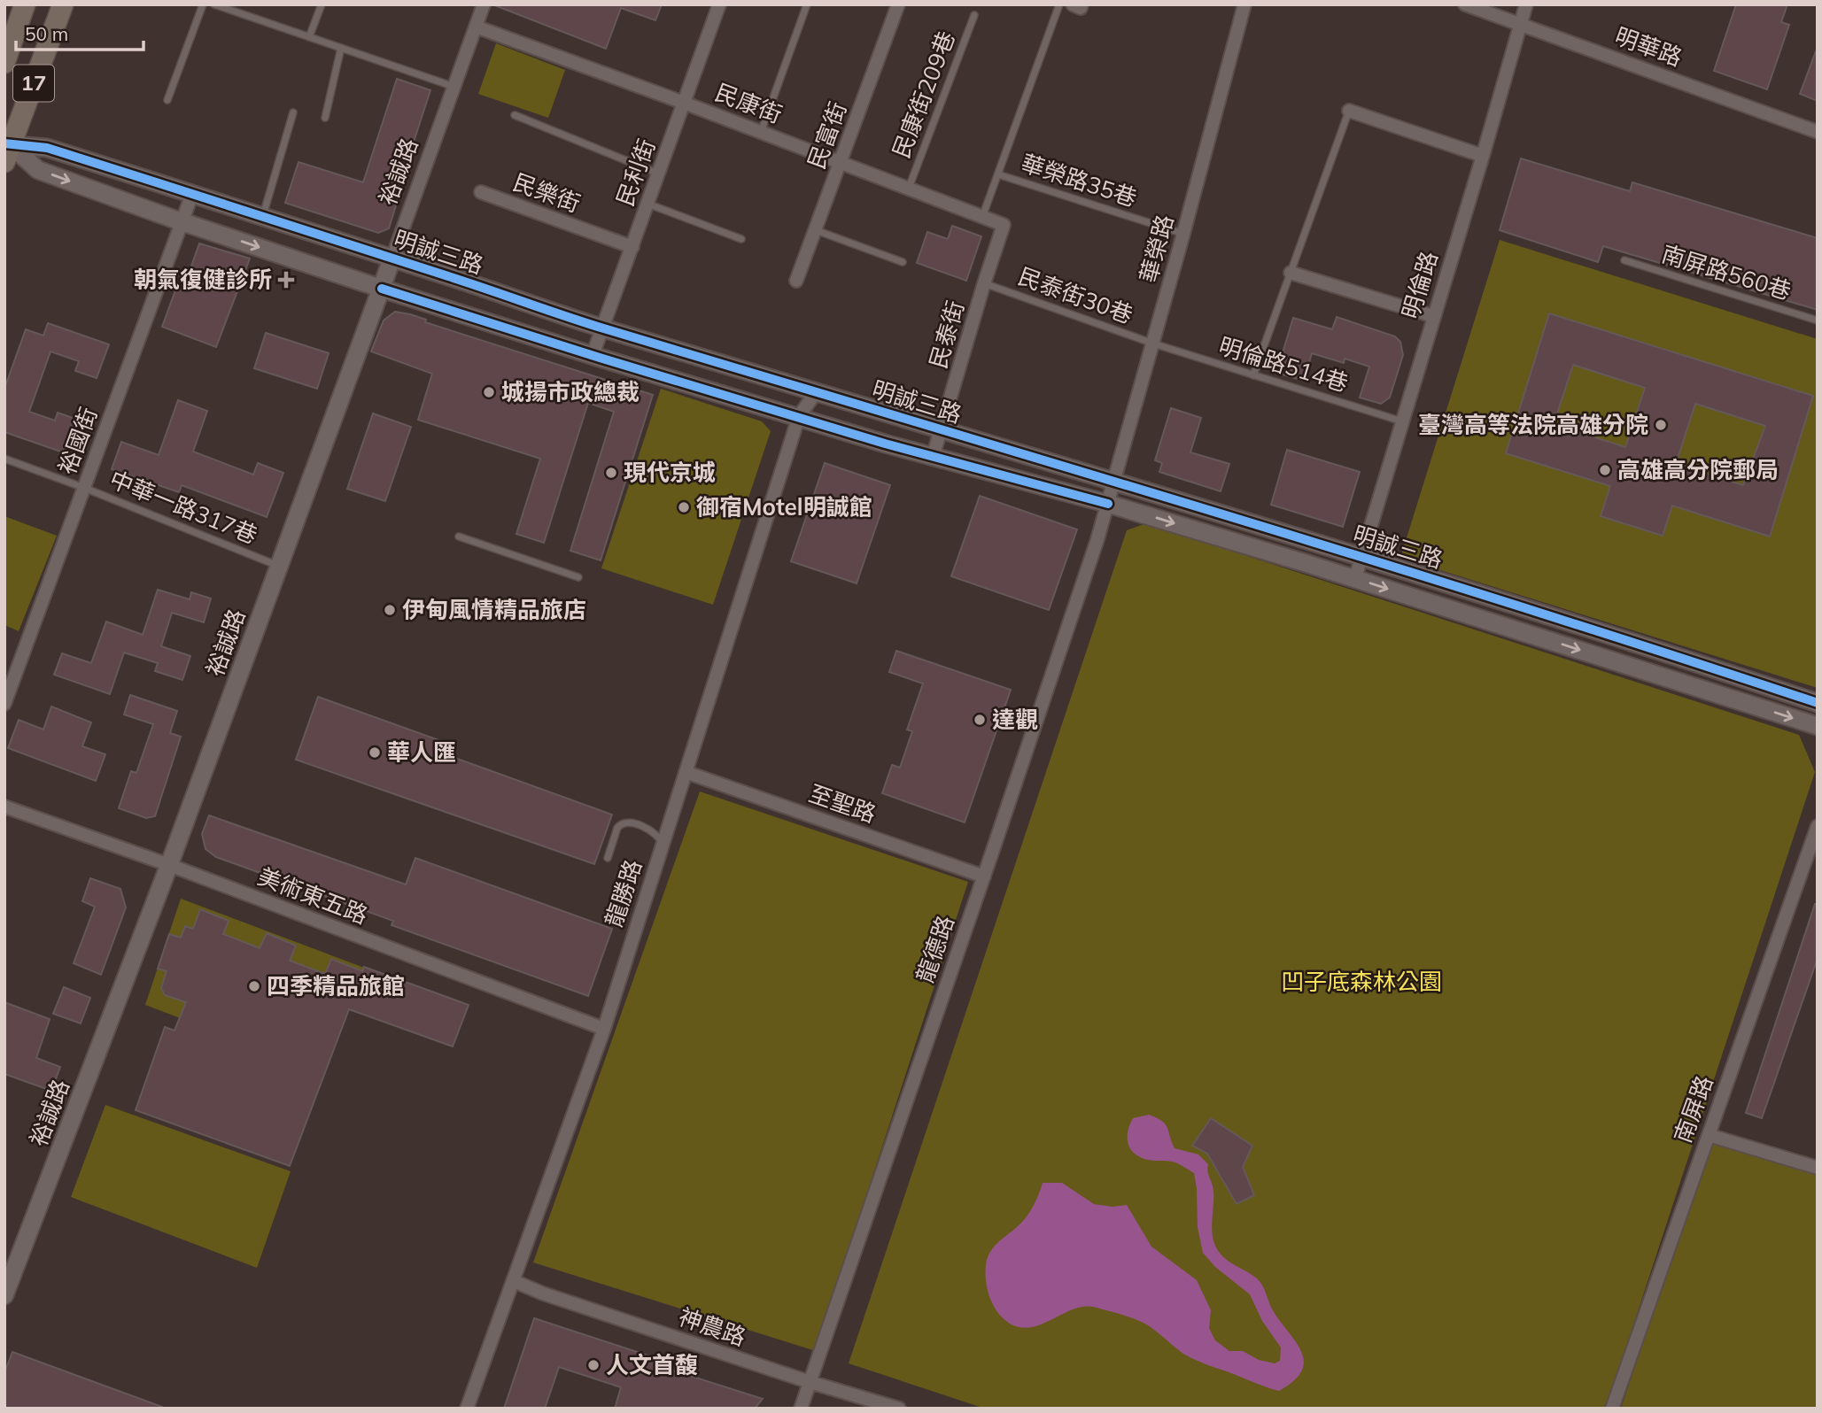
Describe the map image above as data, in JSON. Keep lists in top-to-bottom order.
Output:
{
  "streets": {
    "main road": ["17"],
    "street": [
      "明華路",
      "民康街",
      "民富街",
      "裕誠路",
      "民利街",
      "民樂街",
      "華榮路",
      "明誠三路",
      "明倫路",
      "民泰街",
      "裕國街",
      "至聖路",
      "龍勝路",
      "美術東五路",
      "龍德路",
      "南屏路",
      "神農路"
    ],
    "lane": [
      "民康街209巷",
      "華榮路35巷",
      "南屏路560巷",
      "民泰街30巷",
      "明倫路514巷",
      "中華一路317巷"
    ]
  },
  "crossings": [
    ["明華路", "明倫路"],
    ["17", "明誠三路"],
    ["民康街209巷", "民康街"],
    ["民康街", "民富街"],
    ["民康街", "裕誠路"],
    ["民康街", "民利街"],
    ["民康街", "民泰街"],
    ["裕誠路", "明誠三路"],
    ["裕誠路", "中華一路317巷"],
    ["裕誠路", "美術東五路"],
    ["民利街", "民樂街"],
    ["民利街", "明誠三路"],
    ["華榮路35巷", "華榮路"],
    ["華榮路", "明誠三路"],
    ["華榮路", "民泰街30巷"],
    ["華榮路", "明倫路514巷"],
    ["華榮路", "龍德路"],
    ["明誠三路", "明倫路"],
    ["明誠三路", "民泰街"],
    ["明誠三路", "裕國街"],
    ["明誠三路", "龍勝路"],
    ["明誠三路", "龍德路"],
    ["明倫路", "明倫路514巷"],
    ["民泰街30巷", "民泰街"],
    ["民泰街30巷", "明倫路514巷"],
    ["裕國街", "中華一路317巷"],
    ["至聖路", "龍勝路"],
    ["至聖路", "龍德路"],
    ["龍勝路", "美術東五路"],
    ["龍勝路", "神農路"],
    ["龍德路", "神農路"]
  ],
  "parks": ["凹子底森林公園"],
  "places": {
    "health": ["朝氣復健診所"],
    "other": [
      "城揚市政總裁",
      "臺灣高等法院高雄分院",
      "高雄高分院郵局",
      "現代京城",
      "御宿Motel明誠館",
      "伊甸風情精品旅店",
      "達觀",
      "華人匯",
      "四季精品旅館",
      "人文首馥"
    ]
  },
  "scale_bar": "50 m"
}
